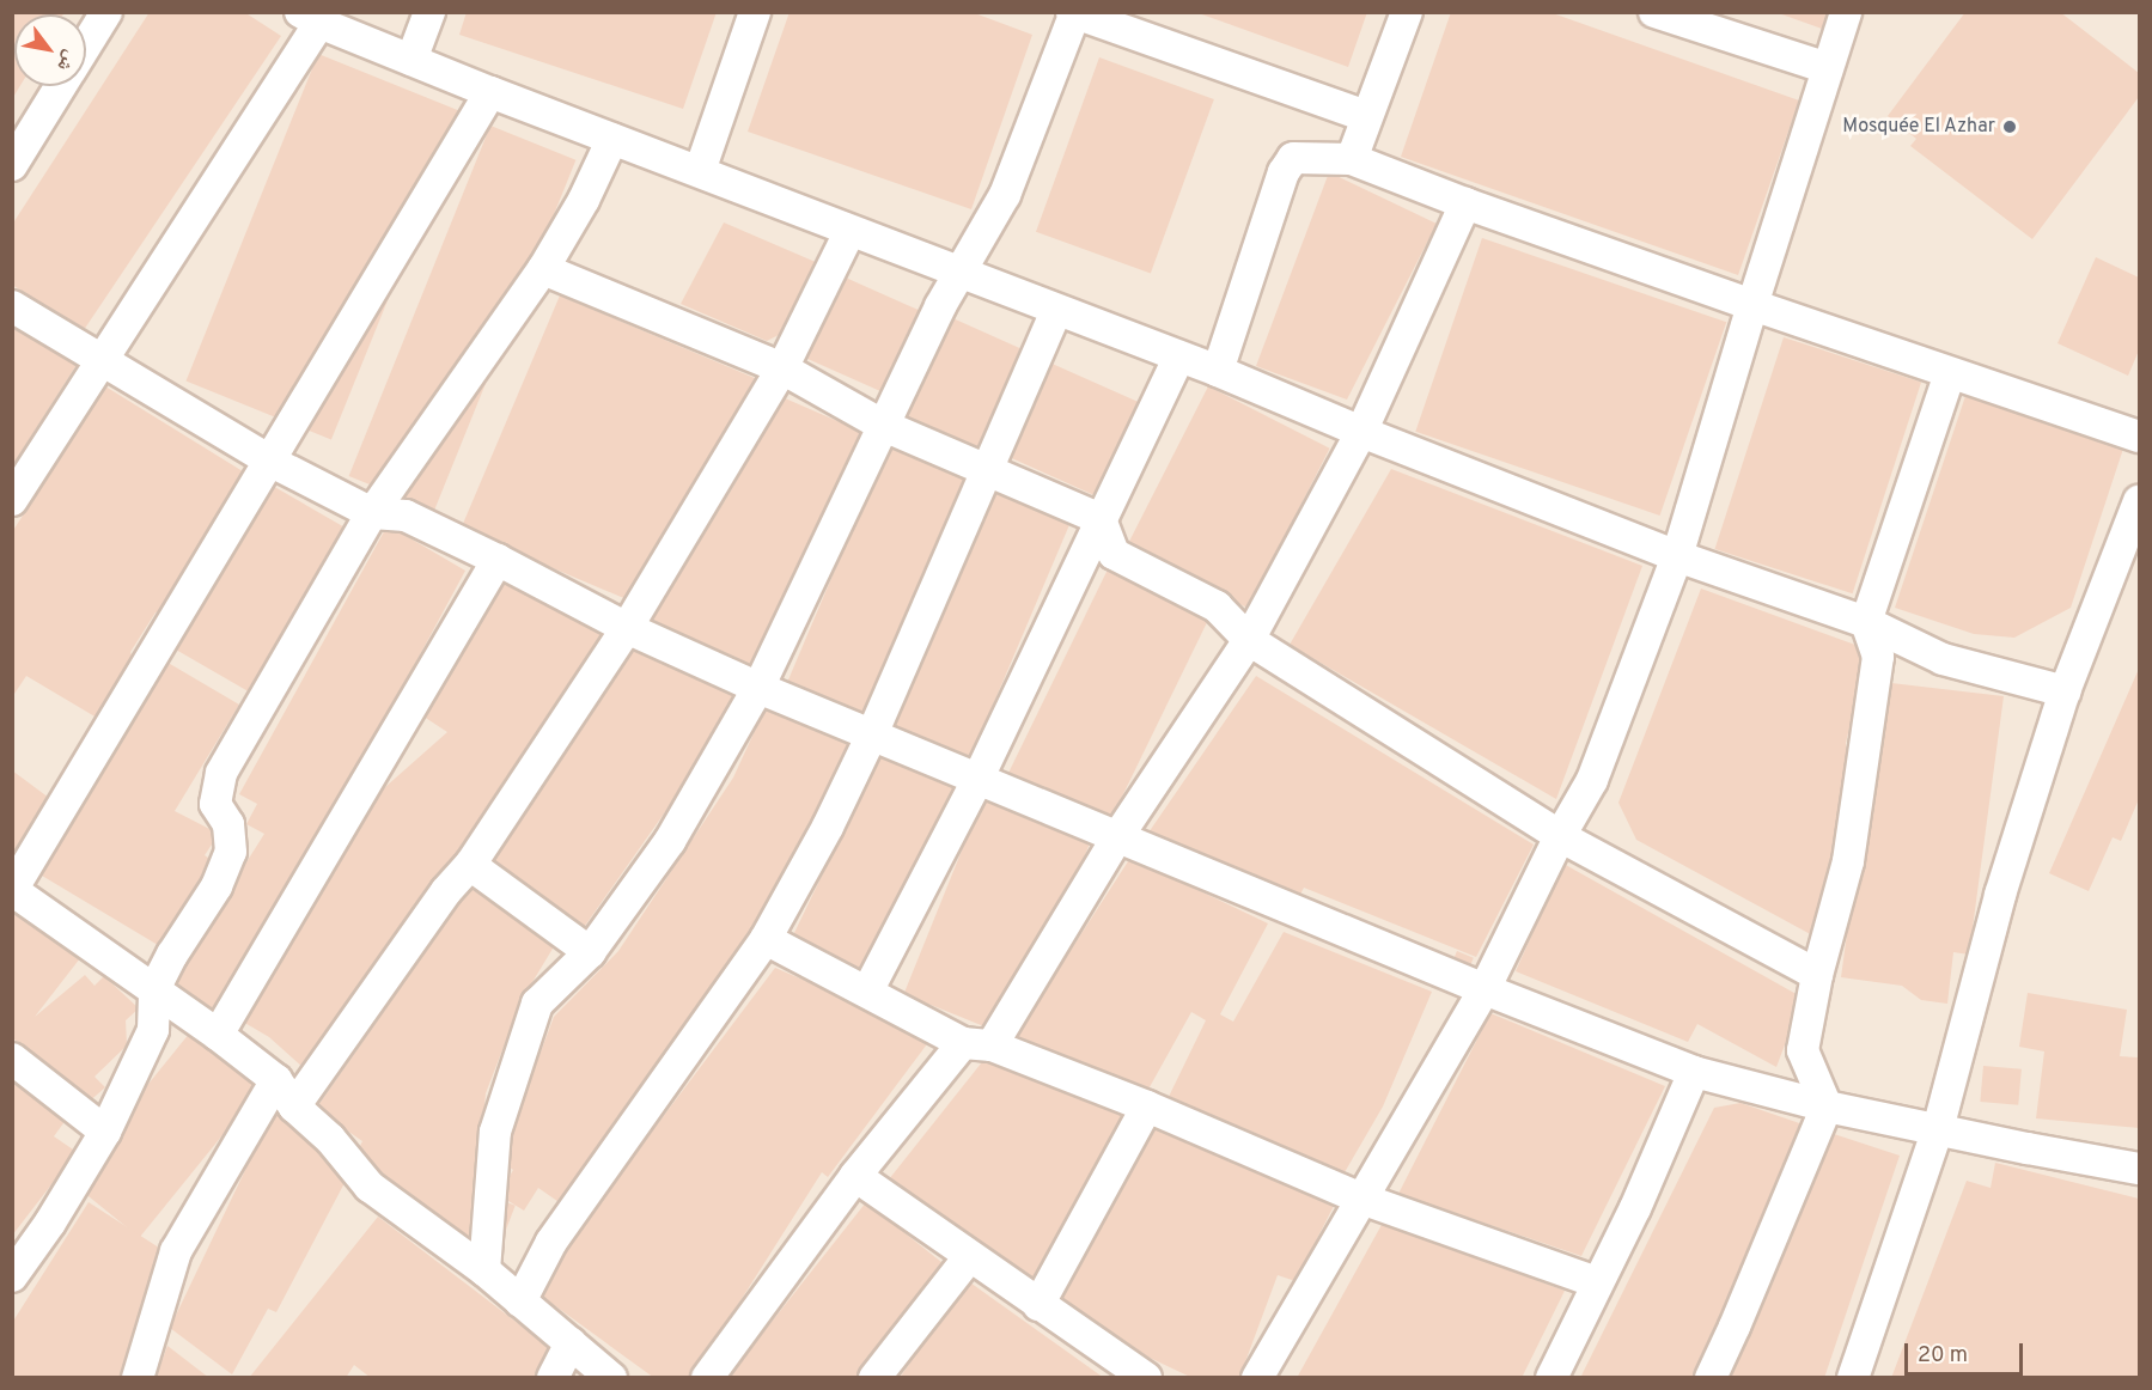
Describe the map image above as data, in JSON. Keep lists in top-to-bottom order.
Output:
{
  "places": ["Mosquée El Azhar"],
  "scale_bar": "20 m",
  "north": "bottom right"
}
